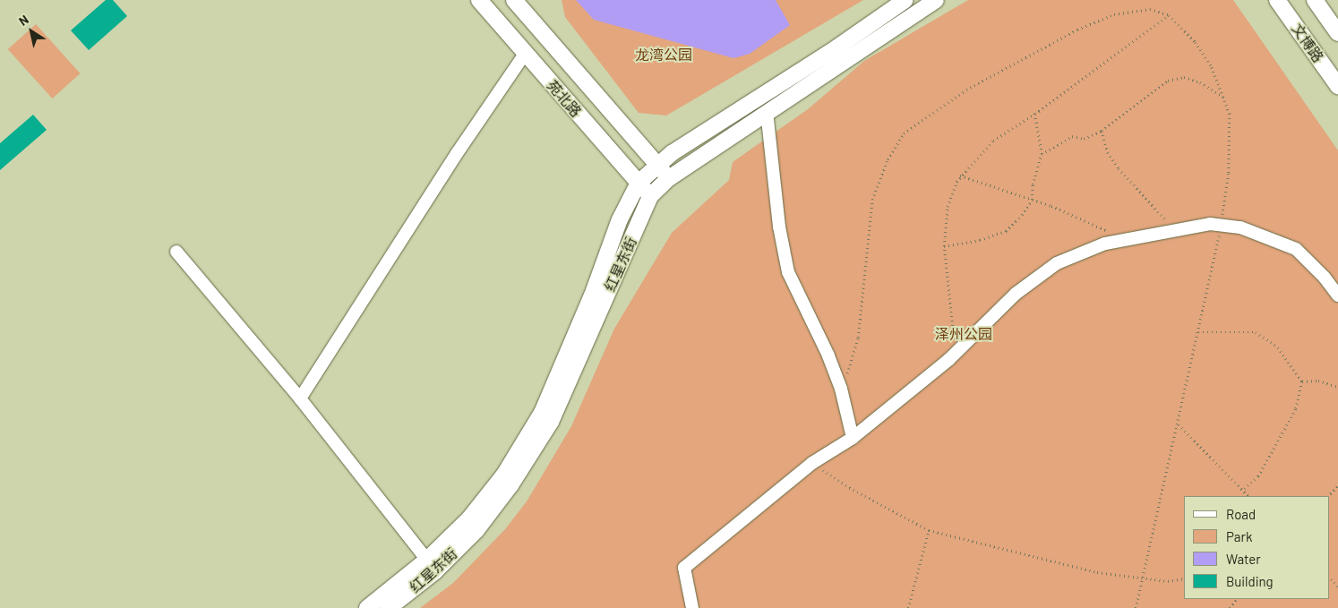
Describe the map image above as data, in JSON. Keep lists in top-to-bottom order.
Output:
{
  "streets": {
    "main road": ["文博路", "苑北路", "红星东街"]
  },
  "crossings": [
    ["苑北路", "红星东街"]
  ],
  "parks": ["龙湾公园", "泽州公园"],
  "legend": [
    "Road",
    "Park",
    "Water",
    "Building"
  ],
  "north": "top left"
}
